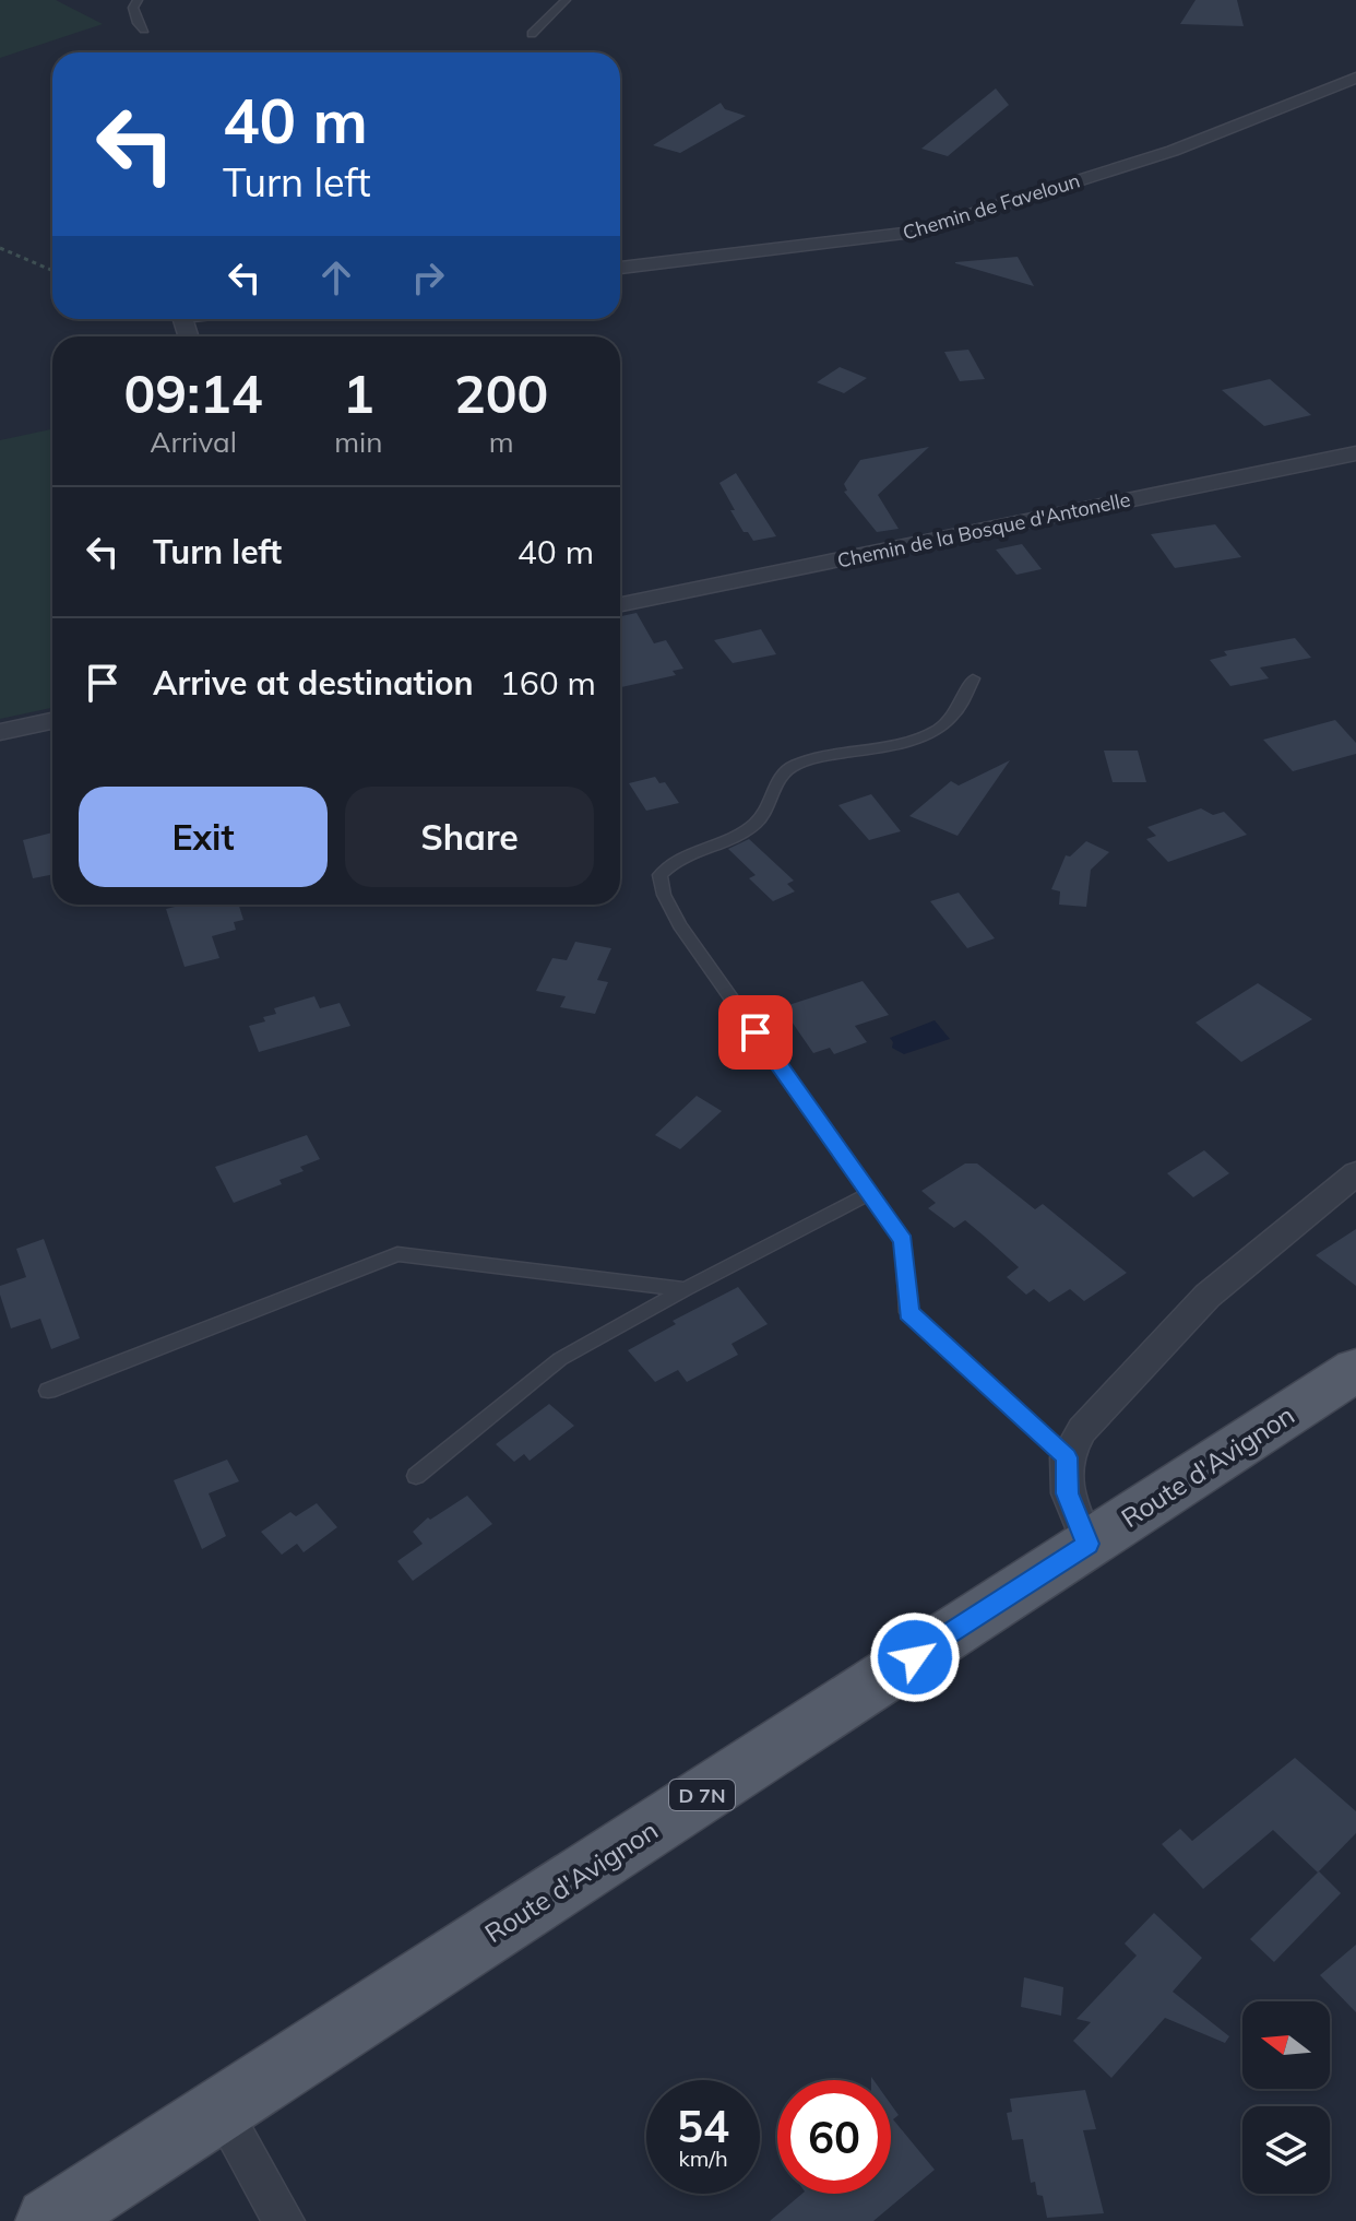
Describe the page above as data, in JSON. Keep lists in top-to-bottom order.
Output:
{
  "streets": {
    "main road": ["Route d'Avignon", "D 7N"],
    "street": ["Chemin de Faveloun", "Chemin de la Bosque d'Antonelle"]
  },
  "north": "left",
  "page": {
    "turn": ["40 m", "Turn left"],
    "eta": [
      "09:14",
      "Arrival",
      "1",
      "min",
      "200",
      "m"
    ],
    "list": [
      {
        "name": "Turn left",
        "value": "40 m"
      },
      {
        "name": "Arrive at destination",
        "value": "160 m"
      }
    ],
    "buttons": ["Exit", "Share"],
    "speed": "54 km/h",
    "limit": "60"
  }
}
